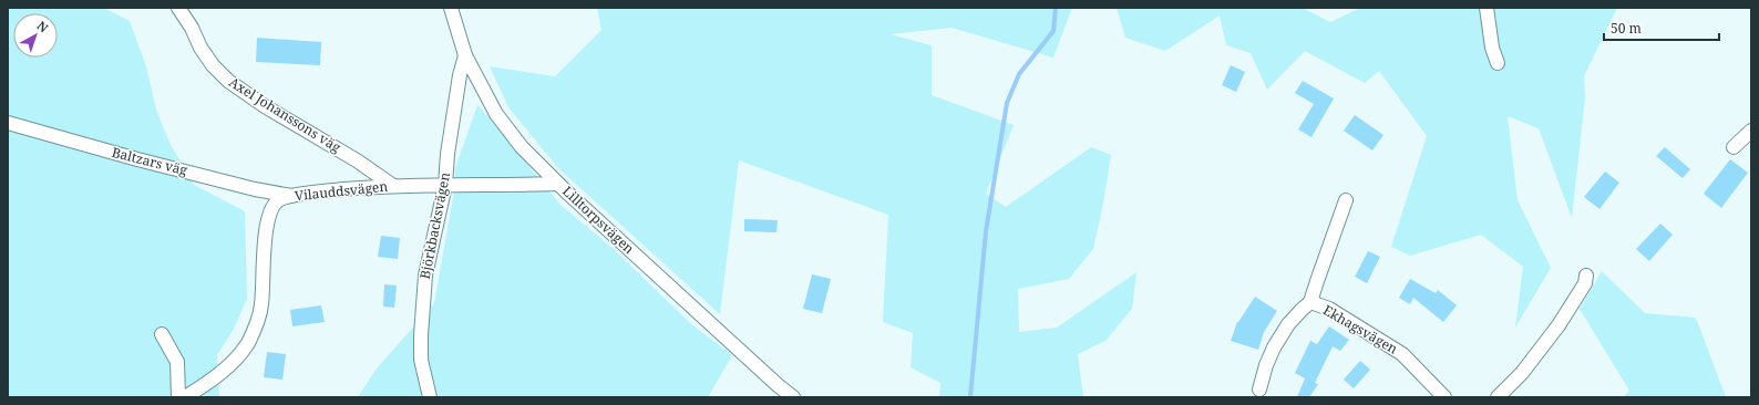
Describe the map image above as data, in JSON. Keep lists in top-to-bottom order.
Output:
{
  "streets": {
    "street": [
      "Axel Johanssons väg",
      "Baltzars väg",
      "Vilauddsvägen",
      "Lilltorpsvägen",
      "Björkbacksvägen",
      "Ekhagsvägen"
    ]
  },
  "crossings": [
    ["Axel Johanssons väg", "Vilauddsvägen"],
    ["Baltzars väg", "Vilauddsvägen"],
    ["Vilauddsvägen", "Lilltorpsvägen"],
    ["Vilauddsvägen", "Björkbacksvägen"],
    ["Lilltorpsvägen", "Björkbacksvägen"]
  ],
  "scale_bar": "50 m",
  "north": "top right"
}
